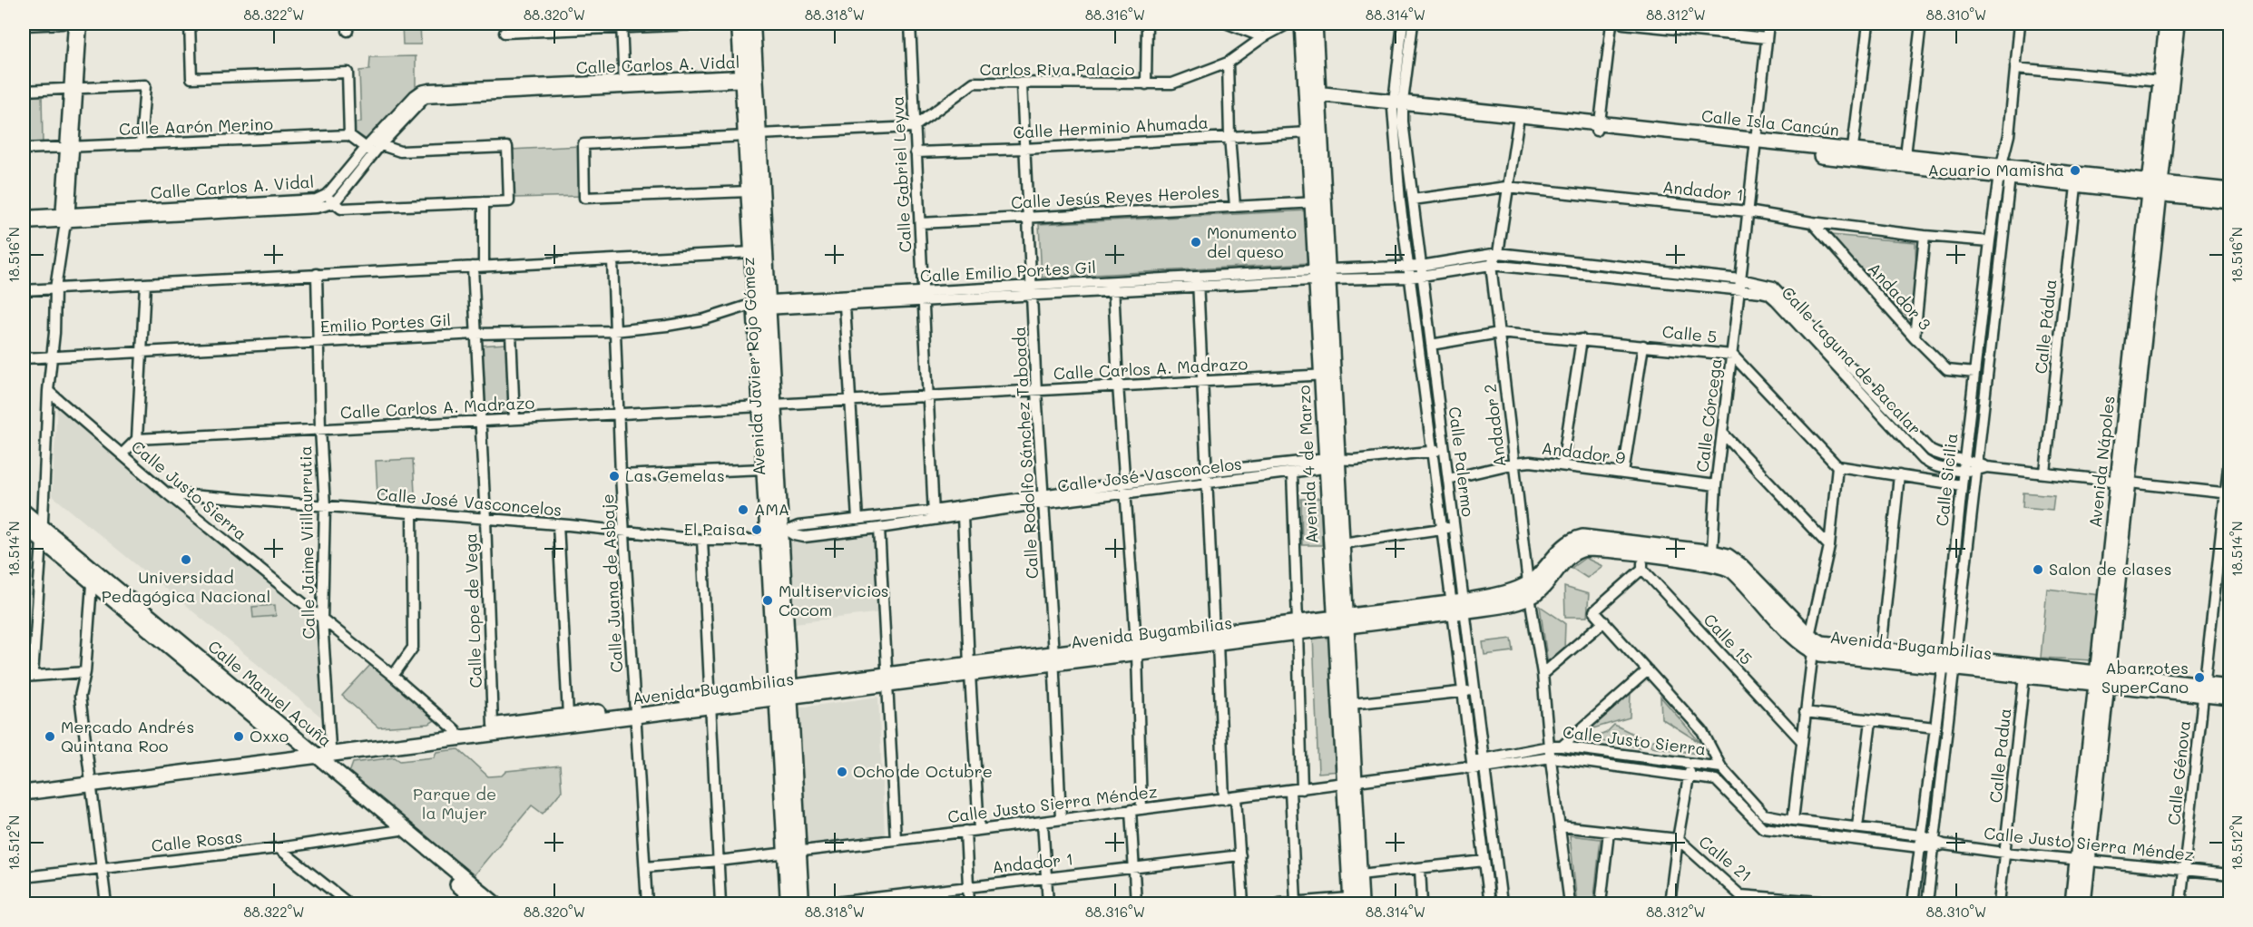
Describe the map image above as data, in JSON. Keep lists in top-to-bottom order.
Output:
{
  "streets": {
    "main road": [
      "Calle Isla Cancún",
      "Avenida Javier Rojo Gómez",
      "Avenida Nápoles",
      "Avenida 4 de Marzo",
      "Avenida Bugambilias",
      "Calle Manuel Acuña"
    ],
    "street": [
      "Calle Carlos A. Vidal",
      "Carlos Riva Palacio",
      "Calle Aarón Merino",
      "Calle Herminio Ahumada",
      "Calle Gabriel Leyva",
      "Andador 1",
      "Calle Jesús Reyes Heroles",
      "Calle Emilio Portes Gil",
      "Andador 3",
      "Emilio Portes Gil",
      "Calle Pádua",
      "Calle 5",
      "Calle Laguna de Bacalar",
      "Calle Carlos A. Madrazo",
      "Calle Córcega",
      "Andador 2",
      "Calle Rodolfo Sánchez Taboada",
      "Andador 9",
      "Calle Palermo",
      "Calle José Vasconcelos",
      "Calle Sicilia",
      "Calle Justo Sierra",
      "Calle Jaime Viillaurrutia",
      "Calle Juana de Asbaje",
      "Calle Lope de Vega",
      "Calle 15",
      "Calle Padua",
      "Calle Génova",
      "Calle Justo Sierra Méndez",
      "Calle Rosas",
      "Calle 21"
    ]
  },
  "crossings": [
    ["Calle Carlos A. Vidal", "Avenida Javier Rojo Gómez"],
    ["Carlos Riva Palacio", "Calle Gabriel Leyva"],
    ["Carlos Riva Palacio", "Calle Rodolfo Sánchez Taboada"],
    ["Calle Isla Cancún", "Calle Pádua"],
    ["Calle Isla Cancún", "Calle Córcega"],
    ["Calle Isla Cancún", "Calle Palermo"],
    ["Calle Isla Cancún", "Avenida Nápoles"],
    ["Calle Isla Cancún", "Avenida 4 de Marzo"],
    ["Calle Isla Cancún", "Calle Sicilia"],
    ["Calle Herminio Ahumada", "Calle Gabriel Leyva"],
    ["Calle Herminio Ahumada", "Calle Rodolfo Sánchez Taboada"],
    ["Calle Herminio Ahumada", "Avenida 4 de Marzo"],
    ["Calle Gabriel Leyva", "Calle Jesús Reyes Heroles"],
    ["Calle Gabriel Leyva", "Calle Emilio Portes Gil"],
    ["Calle Gabriel Leyva", "Calle Carlos A. Madrazo"],
    ["Calle Gabriel Leyva", "Calle José Vasconcelos"],
    ["Andador 1", "Andador 3"],
    ["Andador 1", "Calle Córcega"],
    ["Andador 1", "Calle Palermo"],
    ["Andador 1", "Calle Sicilia"],
    ["Calle Jesús Reyes Heroles", "Calle Rodolfo Sánchez Taboada"],
    ["Calle Jesús Reyes Heroles", "Avenida 4 de Marzo"],
    ["Calle Emilio Portes Gil", "Emilio Portes Gil"],
    ["Calle Emilio Portes Gil", "Calle Laguna de Bacalar"],
    ["Calle Emilio Portes Gil", "Avenida Javier Rojo Gómez"],
    ["Calle Emilio Portes Gil", "Calle Rodolfo Sánchez Taboada"],
    ["Calle Emilio Portes Gil", "Avenida 4 de Marzo"],
    ["Andador 3", "Calle Sicilia"],
    ["Emilio Portes Gil", "Avenida Javier Rojo Gómez"],
    ["Emilio Portes Gil", "Calle Jaime Viillaurrutia"],
    ["Emilio Portes Gil", "Calle Juana de Asbaje"],
    ["Emilio Portes Gil", "Calle Lope de Vega"],
    ["Calle 5", "Calle Córcega"],
    ["Calle 5", "Andador 2"],
    ["Calle 5", "Calle Palermo"],
    ["Calle Laguna de Bacalar", "Calle Córcega"],
    ["Calle Laguna de Bacalar", "Andador 2"],
    ["Calle Laguna de Bacalar", "Calle Palermo"],
    ["Calle Laguna de Bacalar", "Avenida 4 de Marzo"],
    ["Calle Laguna de Bacalar", "Calle Sicilia"],
    ["Avenida Javier Rojo Gómez", "Calle Carlos A. Madrazo"],
    ["Avenida Javier Rojo Gómez", "Calle José Vasconcelos"],
    ["Avenida Javier Rojo Gómez", "Avenida Bugambilias"],
    ["Avenida Javier Rojo Gómez", "Calle Justo Sierra Méndez"],
    ["Calle Carlos A. Madrazo", "Calle Rodolfo Sánchez Taboada"],
    ["Calle Carlos A. Madrazo", "Avenida 4 de Marzo"],
    ["Calle Carlos A. Madrazo", "Calle Jaime Viillaurrutia"],
    ["Calle Carlos A. Madrazo", "Calle Juana de Asbaje"],
    ["Calle Carlos A. Madrazo", "Calle Lope de Vega"],
    ["Calle Córcega", "Andador 9"],
    ["Calle Córcega", "Avenida Bugambilias"],
    ["Andador 2", "Andador 9"],
    ["Andador 2", "Calle Justo Sierra"],
    ["Andador 2", "Avenida Bugambilias"],
    ["Andador 2", "Calle 21"],
    ["Calle Rodolfo Sánchez Taboada", "Calle José Vasconcelos"],
    ["Calle Rodolfo Sánchez Taboada", "Avenida Bugambilias"],
    ["Calle Rodolfo Sánchez Taboada", "Calle Justo Sierra Méndez"],
    ["Andador 9", "Calle Palermo"],
    ["Calle Palermo", "Calle José Vasconcelos"],
    ["Calle Palermo", "Calle Justo Sierra"],
    ["Calle Palermo", "Avenida Bugambilias"],
    ["Calle Palermo", "Calle Justo Sierra Méndez"],
    ["Avenida Nápoles", "Avenida Bugambilias"],
    ["Avenida Nápoles", "Calle Justo Sierra Méndez"],
    ["Avenida 4 de Marzo", "Calle José Vasconcelos"],
    ["Avenida 4 de Marzo", "Avenida Bugambilias"],
    ["Avenida 4 de Marzo", "Calle Justo Sierra Méndez"],
    ["Calle José Vasconcelos", "Calle Justo Sierra"],
    ["Calle José Vasconcelos", "Calle Jaime Viillaurrutia"],
    ["Calle José Vasconcelos", "Calle Juana de Asbaje"],
    ["Calle José Vasconcelos", "Calle Lope de Vega"],
    ["Calle Sicilia", "Calle Justo Sierra"],
    ["Calle Sicilia", "Avenida Bugambilias"],
    ["Calle Sicilia", "Calle Justo Sierra Méndez"],
    ["Calle Justo Sierra", "Calle Jaime Viillaurrutia"],
    ["Calle Justo Sierra", "Avenida Bugambilias"],
    ["Calle Justo Sierra", "Calle Justo Sierra Méndez"],
    ["Calle Jaime Viillaurrutia", "Avenida Bugambilias"],
    ["Calle Juana de Asbaje", "Avenida Bugambilias"],
    ["Calle Juana de Asbaje", "Calle Justo Sierra Méndez"],
    ["Calle Lope de Vega", "Avenida Bugambilias"],
    ["Avenida Bugambilias", "Calle Manuel Acuña"],
    ["Avenida Bugambilias", "Calle Padua"],
    ["Avenida Bugambilias", "Calle Génova"],
    ["Calle Manuel Acuña", "Calle Rosas"],
    ["Calle Padua", "Calle Justo Sierra Méndez"],
    ["Calle Génova", "Calle Justo Sierra Méndez"]
  ],
  "parks": ["Parque de la Mujer"],
  "places": [
    "Acuario Mamisha",
    "Monumento del queso",
    "Las Gemelas",
    "AMA",
    "El Paisa",
    "Universidad Pedagógica Nacional",
    "Salon de clases",
    "Multiservicios Cocom",
    "Abarrotes SuperCano",
    "Mercado Andrés Quintana Roo",
    "Oxxo",
    "Ocho de Octubre"
  ],
  "coordinates": [
    "88.322°W",
    "88.320°W",
    "88.318°W",
    "88.316°W",
    "88.314°W",
    "88.312°W",
    "88.310°W",
    "18.516°N",
    "18.514°N",
    "18.512°N"
  ]
}
